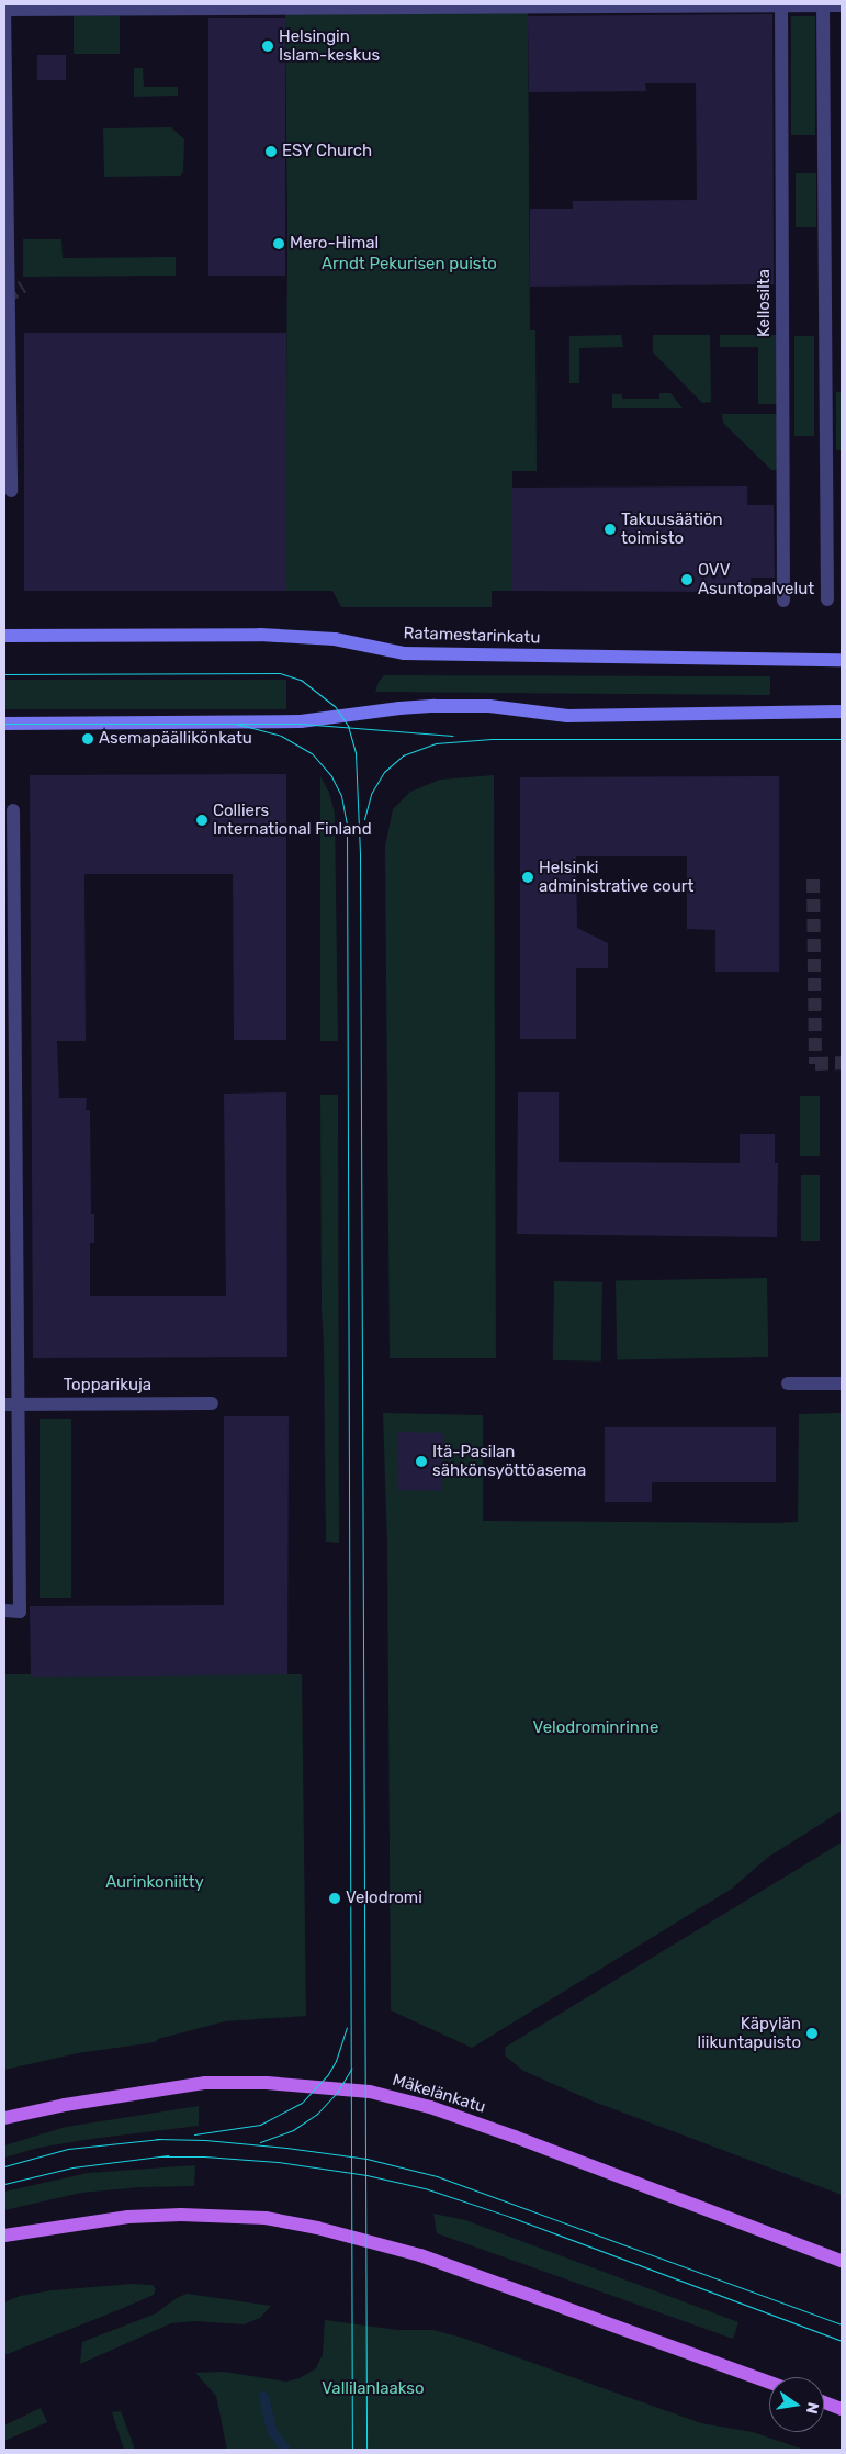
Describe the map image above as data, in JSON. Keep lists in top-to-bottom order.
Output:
{
  "streets": {
    "main road": ["Mäkelänkatu"],
    "street": ["Kellosilta", "Ratamestarinkatu", "Topparikuja"]
  },
  "parks": [
    "Arndt Pekurisen puisto",
    "Velodrominrinne",
    "Aurinkoniitty",
    "Vallilanlaakso"
  ],
  "places": [
    "Helsingin Islam-keskus",
    "ESY Church",
    "Mero-Himal",
    "Takuusäätiön toimisto",
    "OVV Asuntopalvelut",
    "Asemapäällikönkatu",
    "Colliers International Finland",
    "Helsinki administrative court",
    "Itä-Pasilan sähkönsyöttöasema",
    "Velodromi",
    "Käpylän liikuntapuisto"
  ],
  "north": "right"
}
